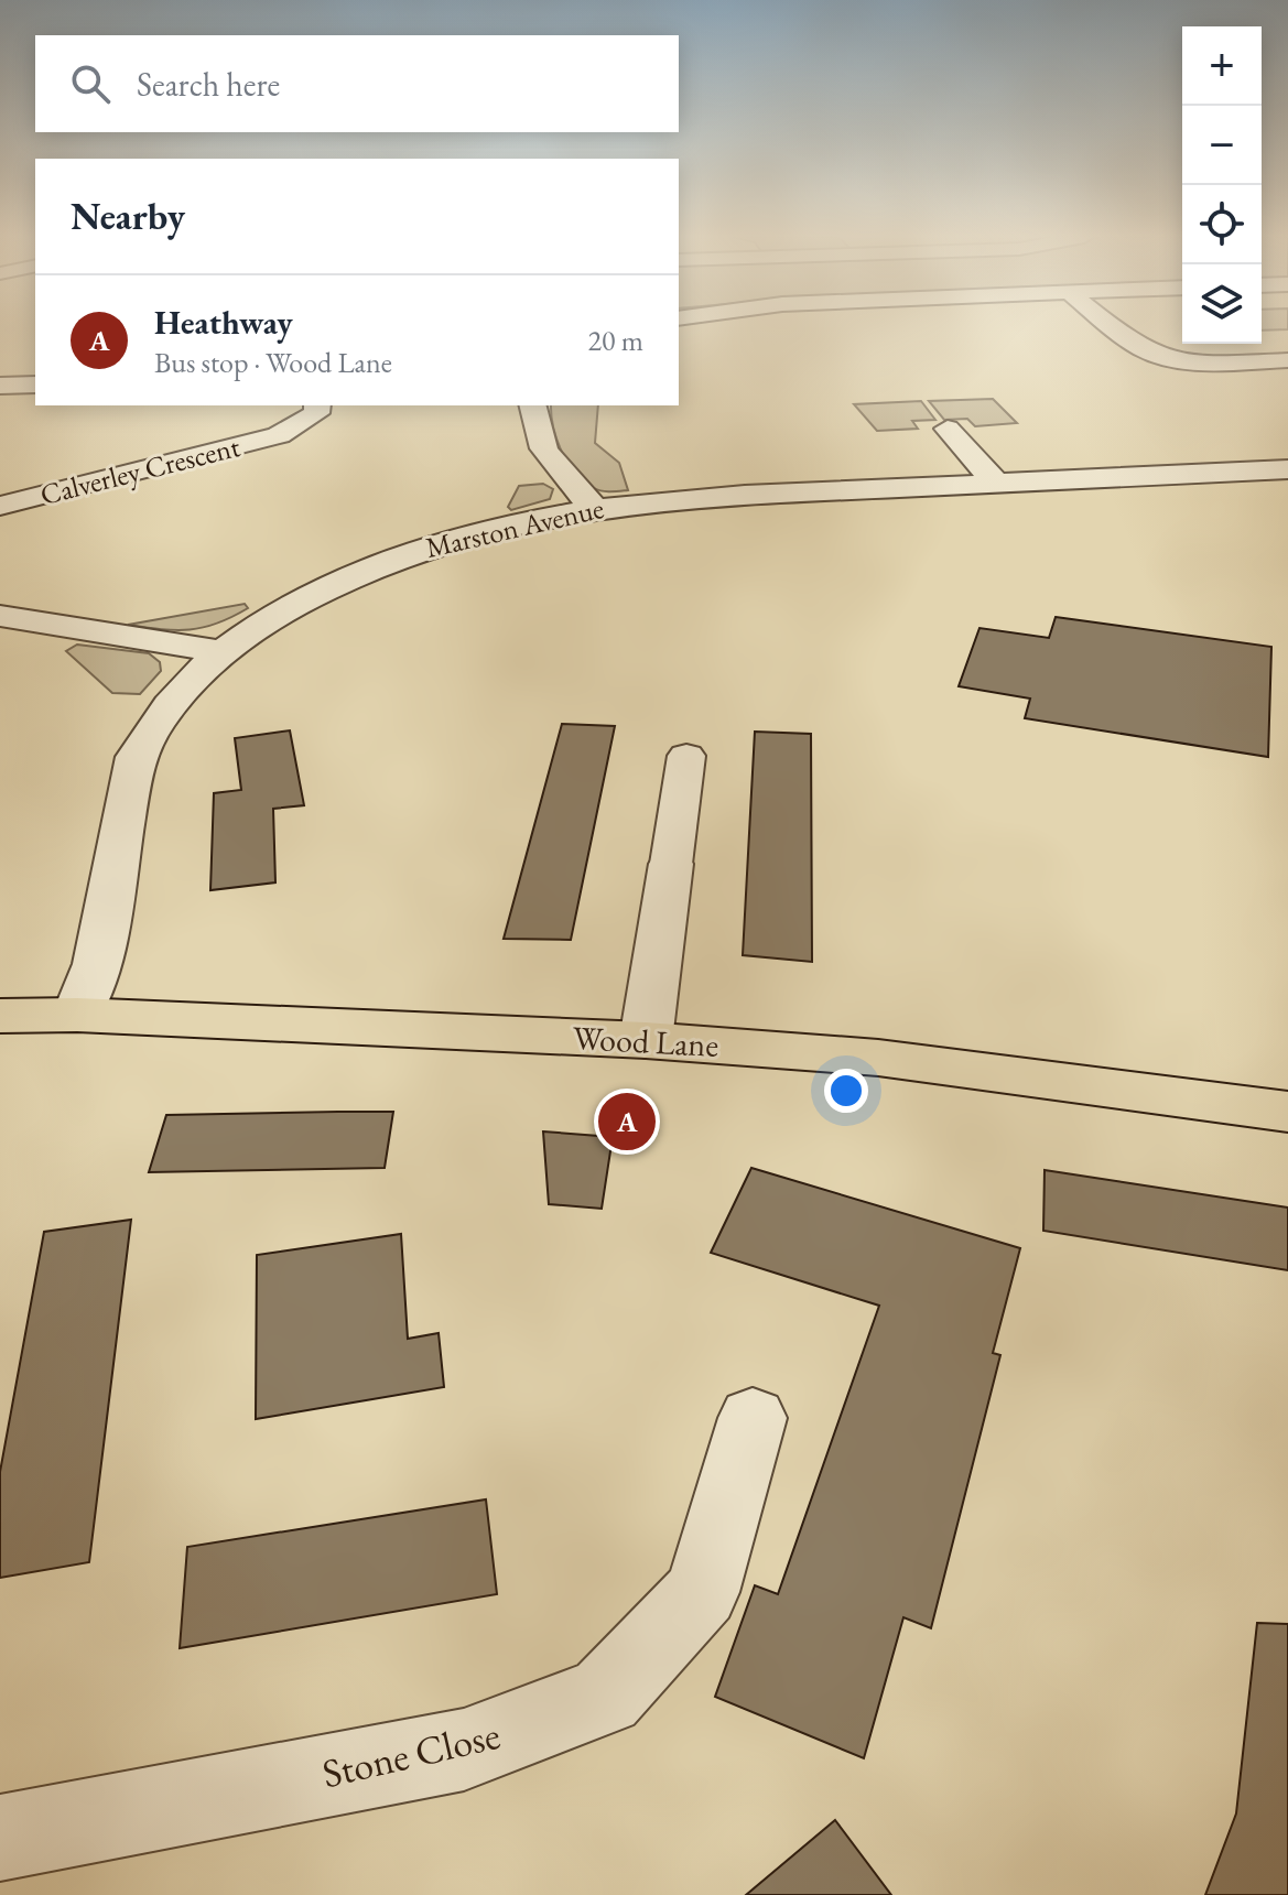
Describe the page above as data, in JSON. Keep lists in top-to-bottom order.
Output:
{
  "streets": {
    "main road": ["Wood Lane"],
    "street": ["Calverley Crescent", "Marston Avenue", "Stone Close"]
  },
  "crossings": [
    ["Marston Avenue", "Wood Lane"]
  ],
  "page": {
    "map_buttons": ["+", "−"],
    "search": "Search here",
    "heading": "Nearby",
    "list": [
      {
        "mark": "A",
        "name": "Heathway",
        "note": "Bus stop · Wood Lane",
        "value": "20 m"
      }
    ],
    "pins": "A"
  }
}
